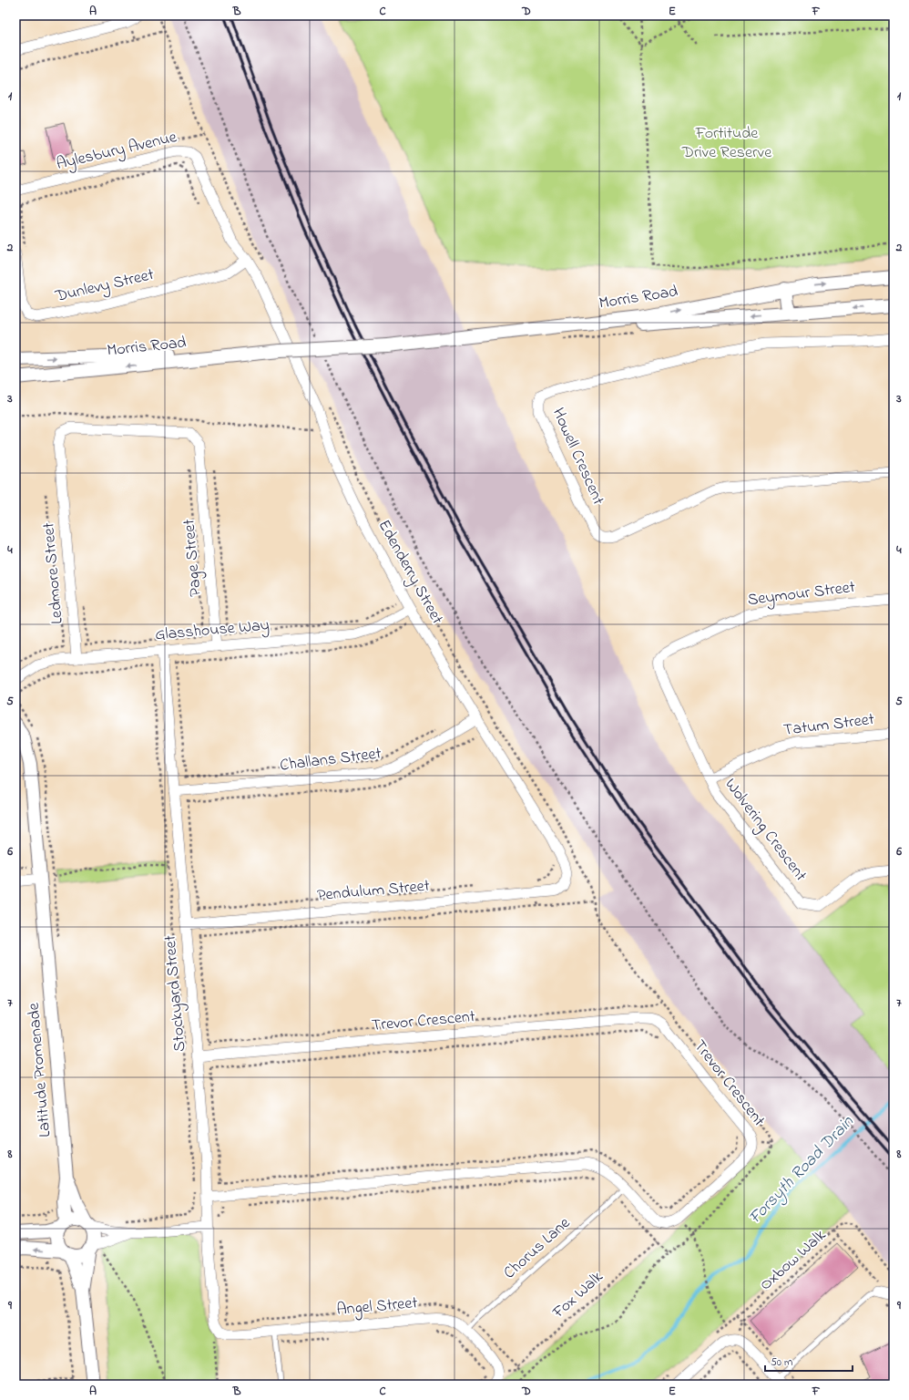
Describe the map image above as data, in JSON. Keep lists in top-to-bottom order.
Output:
{
  "streets": {
    "street": [
      "Aylesbury Avenue",
      "Dunlevy Street",
      "Morris Road",
      "Howell Crescent",
      "Page Street",
      "Edenderry Street",
      "Ledmore Street",
      "Seymour Street",
      "Glasshouse Way",
      "Tatum Street",
      "Challans Street",
      "Wolvering Crescent",
      "Pendulum Street",
      "Stockyard Street",
      "Trevor Crescent",
      "Latitude Promenade",
      "Angel Street"
    ],
    "lane": ["Chorus Lane"],
    "path": ["Oxbow Walk", "Fox Walk"]
  },
  "crossings": [
    ["Aylesbury Avenue", "Dunlevy Street"],
    ["Aylesbury Avenue", "Edenderry Street"],
    ["Dunlevy Street", "Edenderry Street"],
    ["Page Street", "Ledmore Street"],
    ["Page Street", "Glasshouse Way"],
    ["Edenderry Street", "Glasshouse Way"],
    ["Edenderry Street", "Challans Street"],
    ["Edenderry Street", "Pendulum Street"],
    ["Ledmore Street", "Glasshouse Way"],
    ["Seymour Street", "Wolvering Crescent"],
    ["Glasshouse Way", "Stockyard Street"],
    ["Tatum Street", "Wolvering Crescent"],
    ["Challans Street", "Stockyard Street"],
    ["Pendulum Street", "Stockyard Street"],
    ["Stockyard Street", "Trevor Crescent"],
    ["Stockyard Street", "Angel Street"],
    ["Trevor Crescent", "Chorus Lane"],
    ["Chorus Lane", "Angel Street"]
  ],
  "water": ["Forsyth Road Drain"],
  "parks": ["Fortitude Drive Reserve"],
  "scale_bar": "50 m",
  "grid": {
    "columns": [
      "A",
      "B",
      "C",
      "D",
      "E",
      "F"
    ],
    "rows": [
      "1",
      "2",
      "3",
      "4",
      "5",
      "6",
      "7",
      "8",
      "9"
    ]
  }
}
